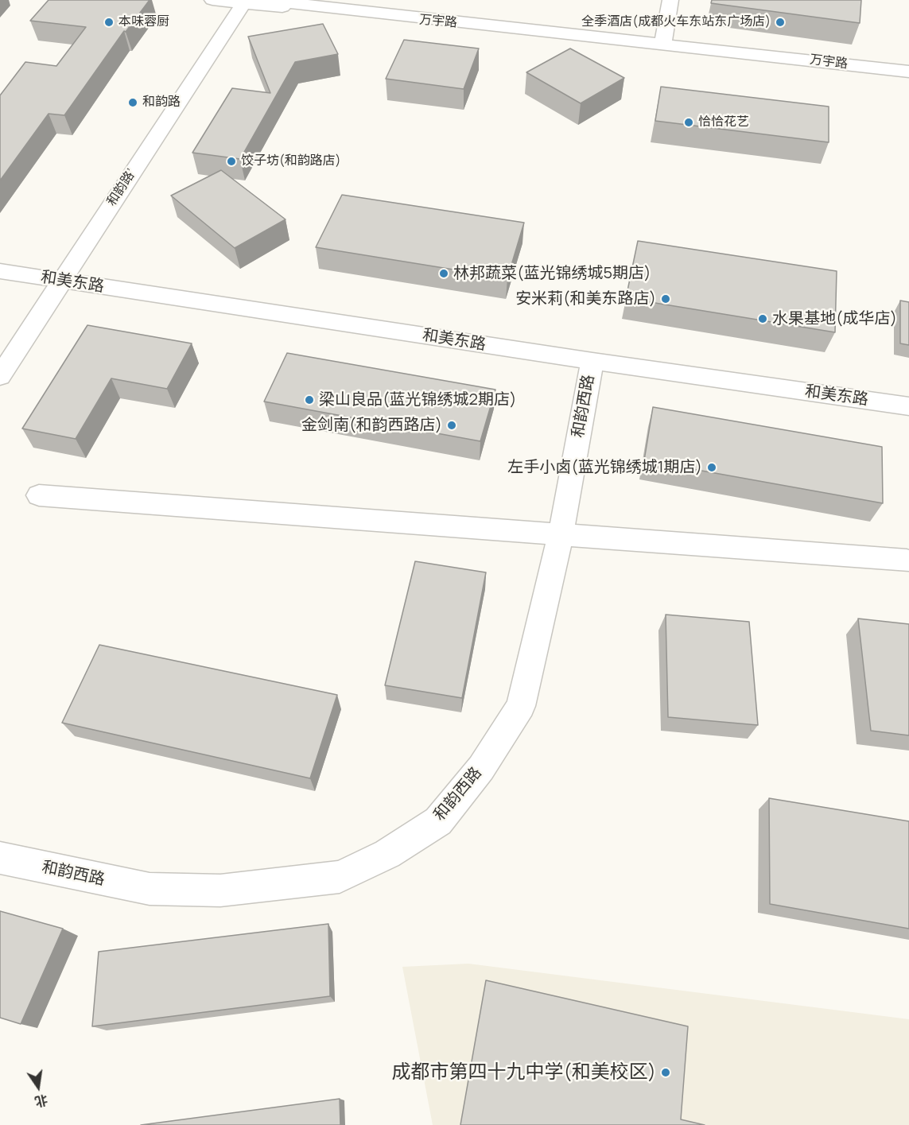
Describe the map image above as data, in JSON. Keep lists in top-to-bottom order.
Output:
{
  "streets": {
    "street": [
      "万宇路",
      "和韵路’",
      "和美东路",
      "和韵西路"
    ]
  },
  "crossings": [
    ["万宇路", "和韵路’"],
    ["和韵路’", "和美东路"],
    ["和美东路", "和韵西路"]
  ],
  "places": [
    "本味蓉厨",
    "全季酒店(成都火车东站东广场店)",
    "和韵路",
    "恰恰花艺",
    "饺子坊(和韵路店)",
    "林邦蔬菜(蓝光锦绣城5期店)",
    "安米莉(和美东路店)",
    "水果基地(成华店)",
    "梁山良品(蓝光锦绣城2期店)",
    "金剑南(和韵西路店)",
    "左手小卤(蓝光锦绣城1期店)",
    "成都市第四十九中学(和美校区)"
  ],
  "north": "bottom"
}
